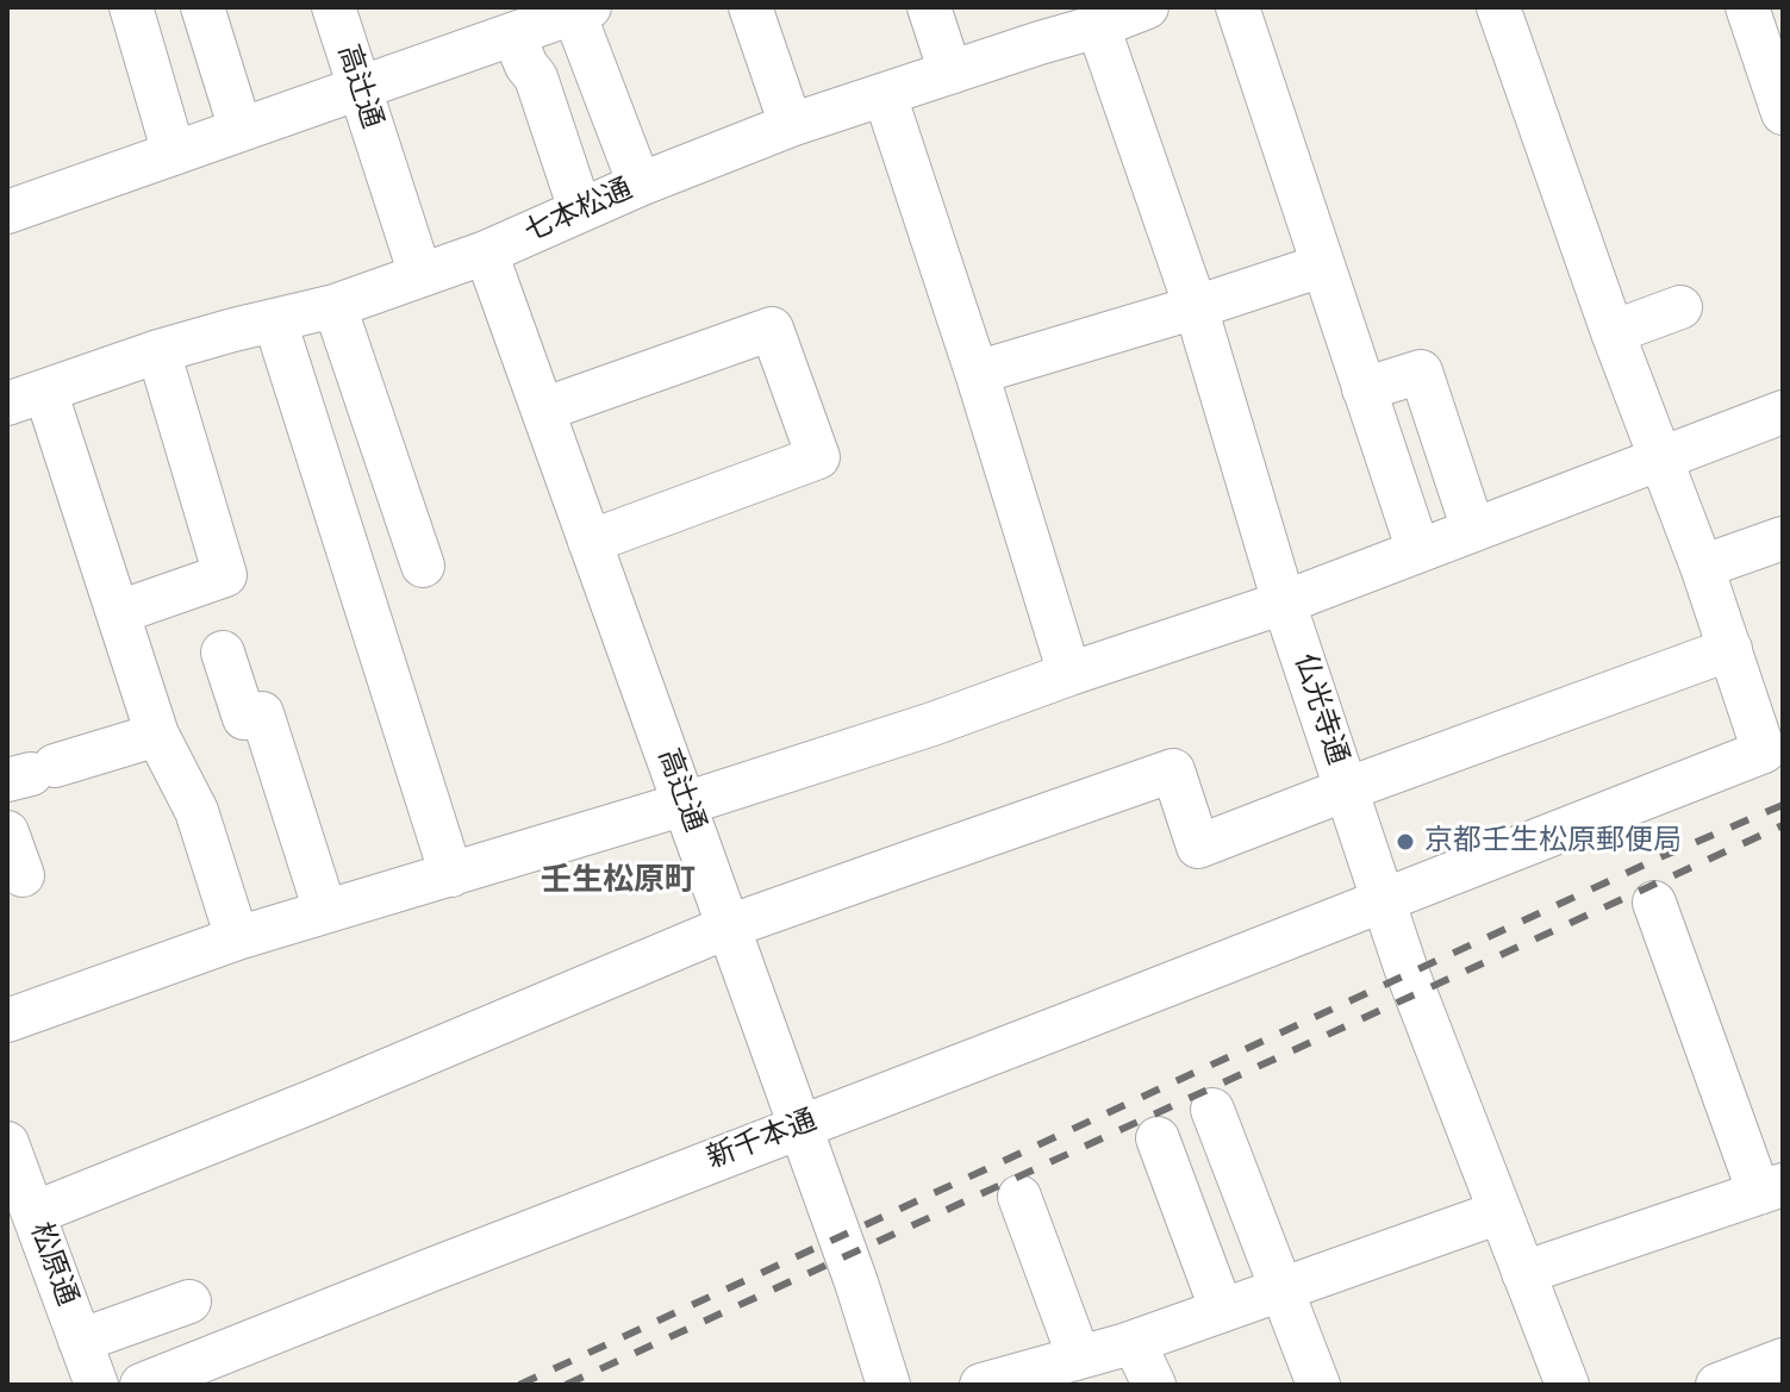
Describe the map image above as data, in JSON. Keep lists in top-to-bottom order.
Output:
{
  "streets": {
    "street": [
      "高辻通",
      "七本松通",
      "仏光寺通",
      "新千本通",
      "松原通"
    ]
  },
  "crossings": [
    ["高辻通", "七本松通"],
    ["高辻通", "新千本通"],
    ["七本松通", "仏光寺通"],
    ["仏光寺通", "新千本通"]
  ],
  "districts": ["壬生松原町"],
  "places": ["京都壬生松原郵便局"]
}
